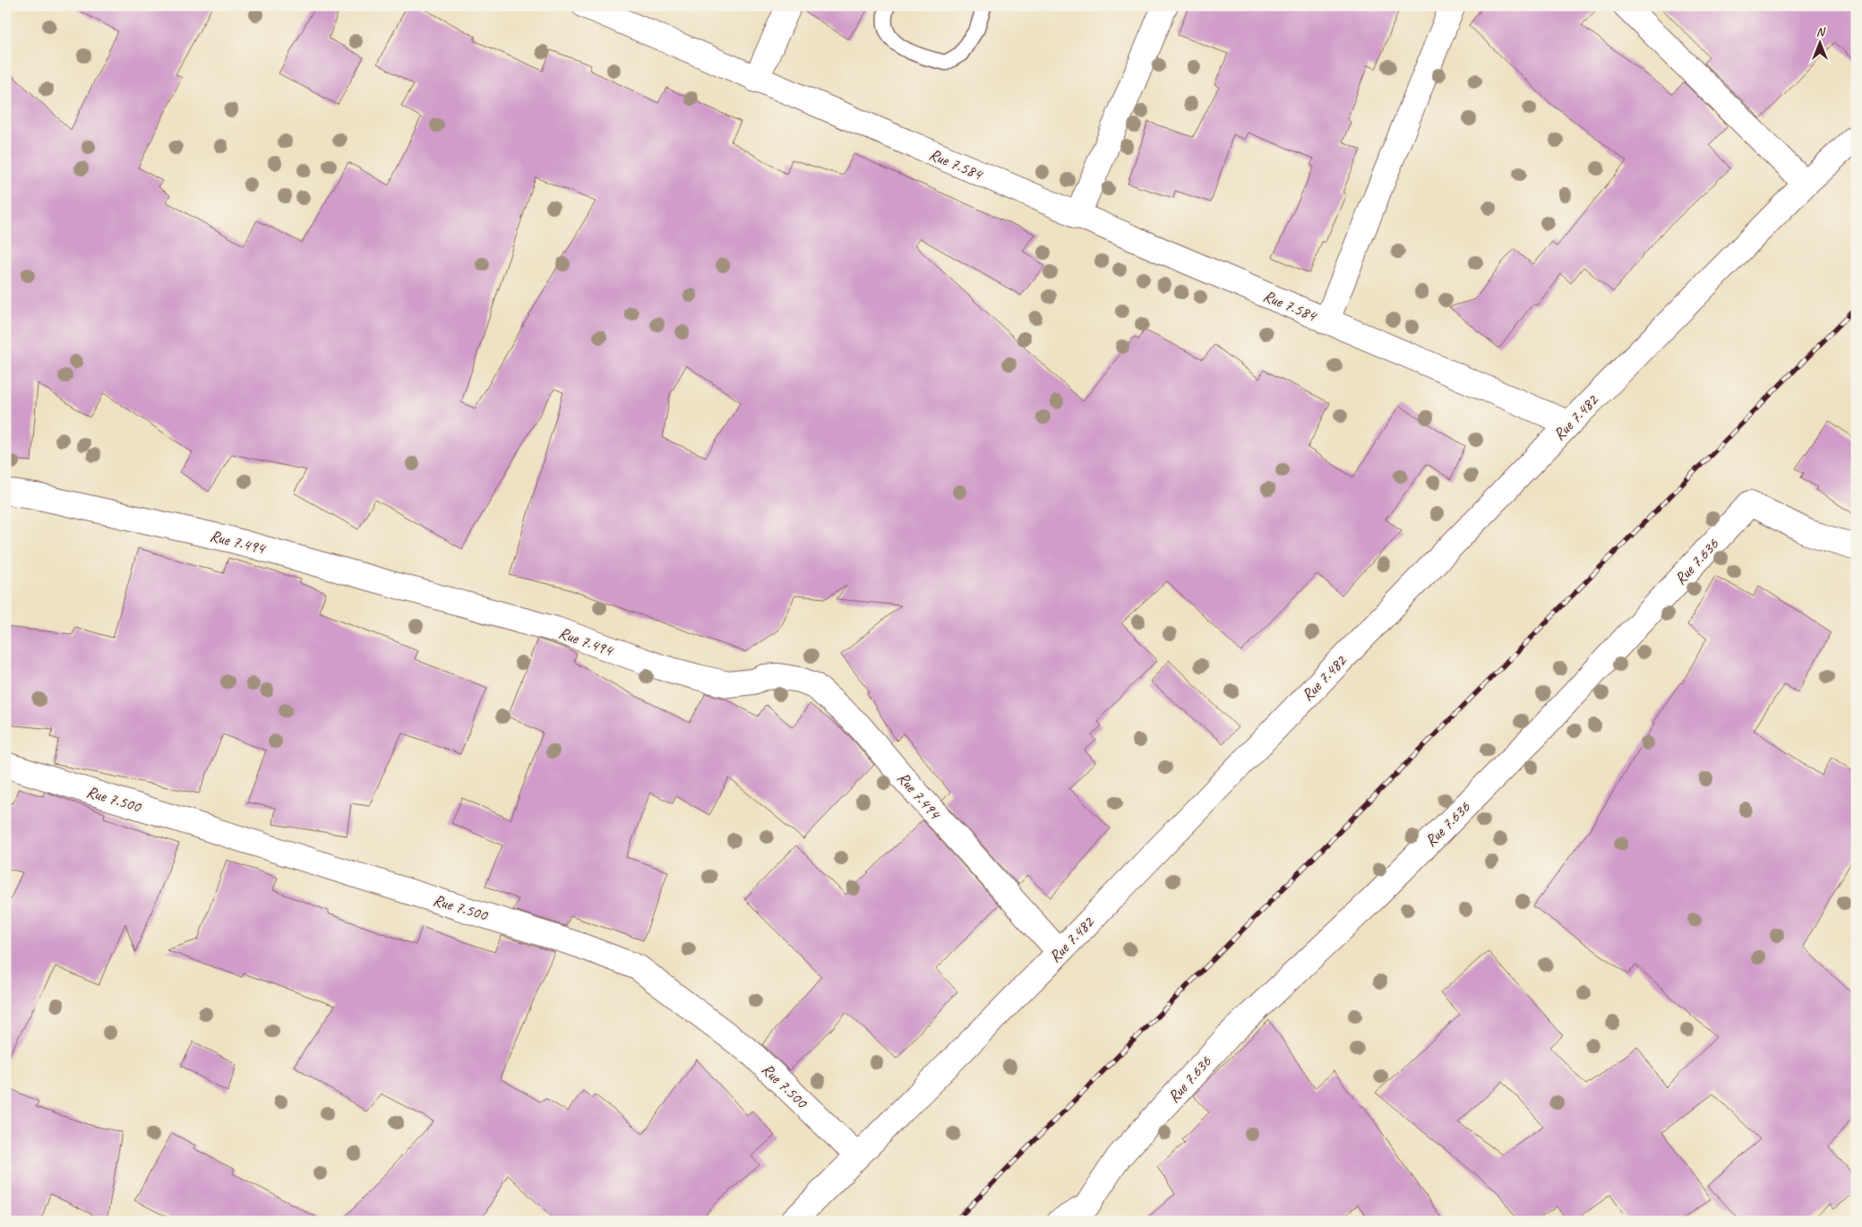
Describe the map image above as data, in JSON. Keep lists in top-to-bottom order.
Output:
{
  "streets": {
    "street": [
      "Rue 7.584",
      "Rue 7.482",
      "Rue 7.494",
      "Rue 7.636",
      "Rue 7.500"
    ]
  },
  "crossings": [
    ["Rue 7.584", "Rue 7.482"],
    ["Rue 7.482", "Rue 7.494"],
    ["Rue 7.482", "Rue 7.500"]
  ],
  "north": "top"
}
